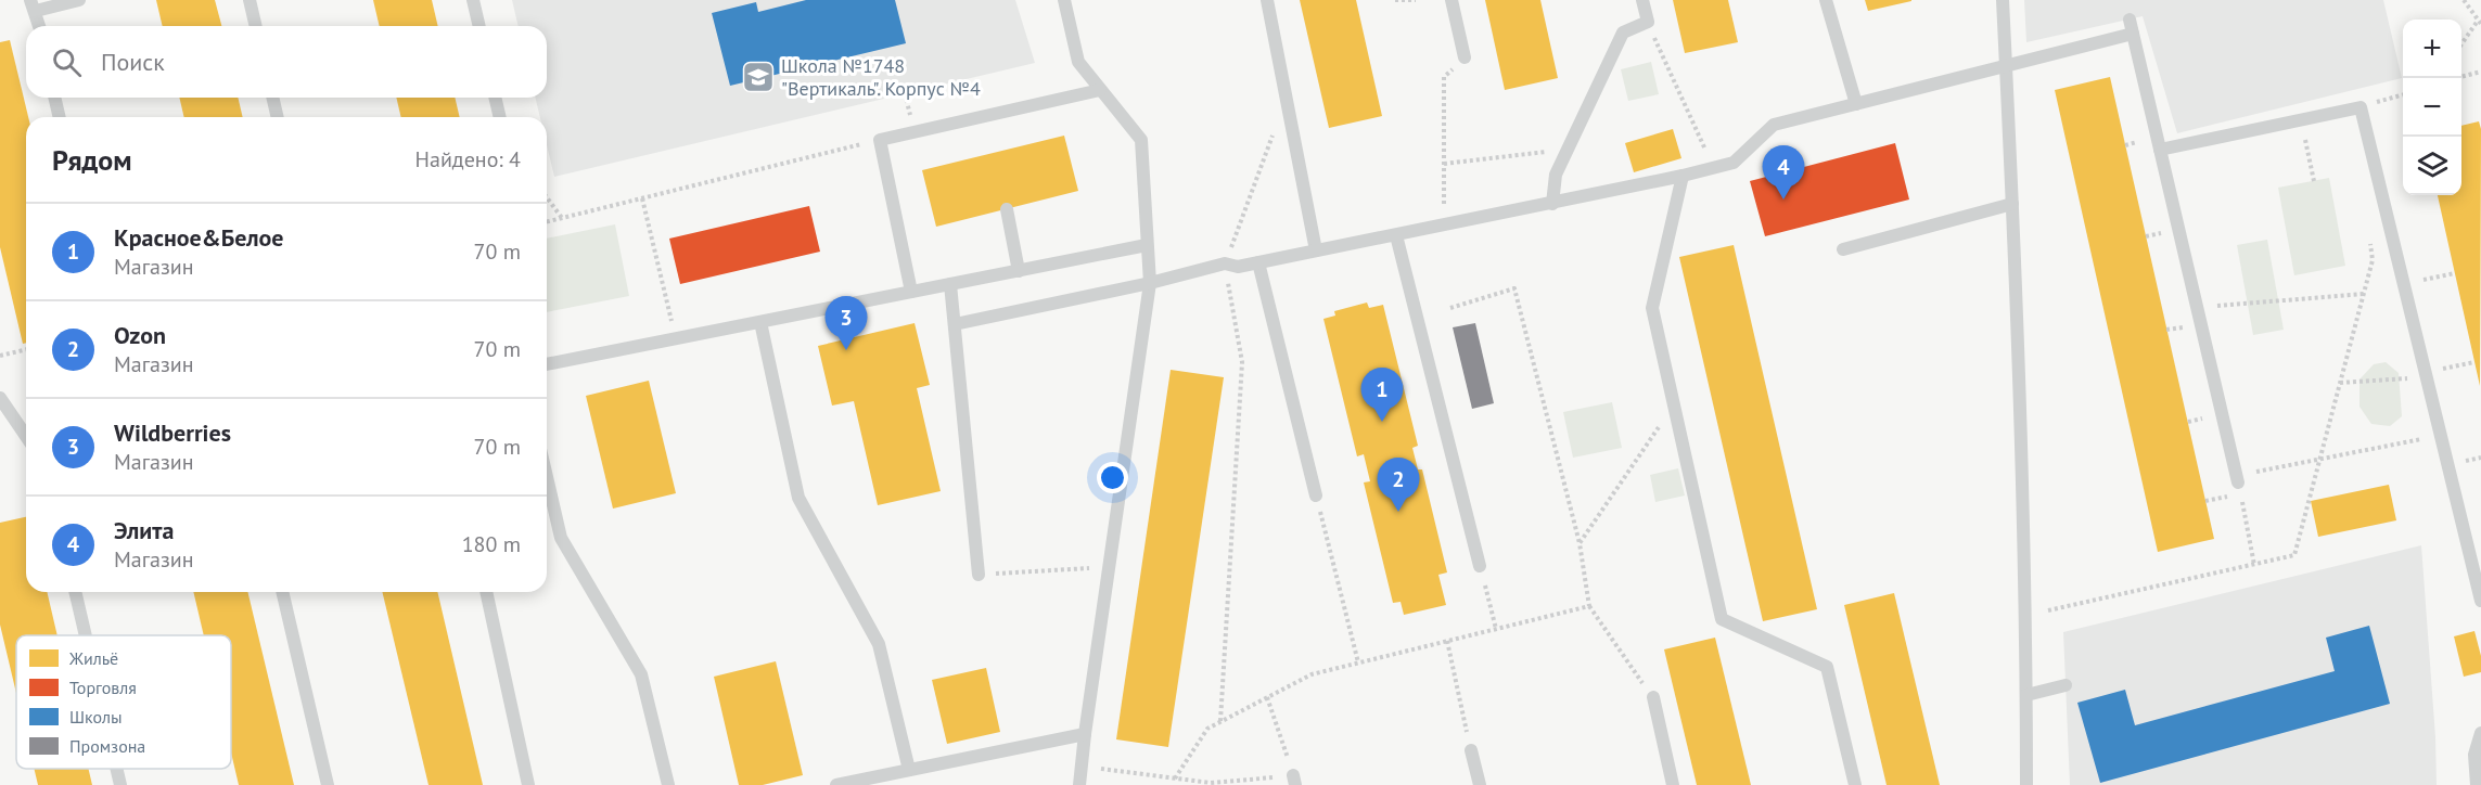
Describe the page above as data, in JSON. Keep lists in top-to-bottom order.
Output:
{
  "places": {
    "school or university": ["Школа №1748 \"Вертикаль\". Корпус №4"]
  },
  "legend": [
    "Жильё",
    "Торговля",
    "Школы",
    "Промзона"
  ],
  "page": {
    "map_buttons": ["+", "−"],
    "search": "Поиск",
    "heading": ["Рядом", "Найдено: 4"],
    "pins": [
      "4",
      "3",
      "1",
      "2"
    ],
    "list": [
      {
        "mark": "1",
        "name": "Красное&Белое",
        "note": "Магазин",
        "value": "70 m"
      },
      {
        "mark": "2",
        "name": "Ozon",
        "note": "Магазин",
        "value": "70 m"
      },
      {
        "mark": "3",
        "name": "Wildberries",
        "note": "Магазин",
        "value": "70 m"
      },
      {
        "mark": "4",
        "name": "Элита",
        "note": "Магазин",
        "value": "180 m"
      }
    ]
  }
}
